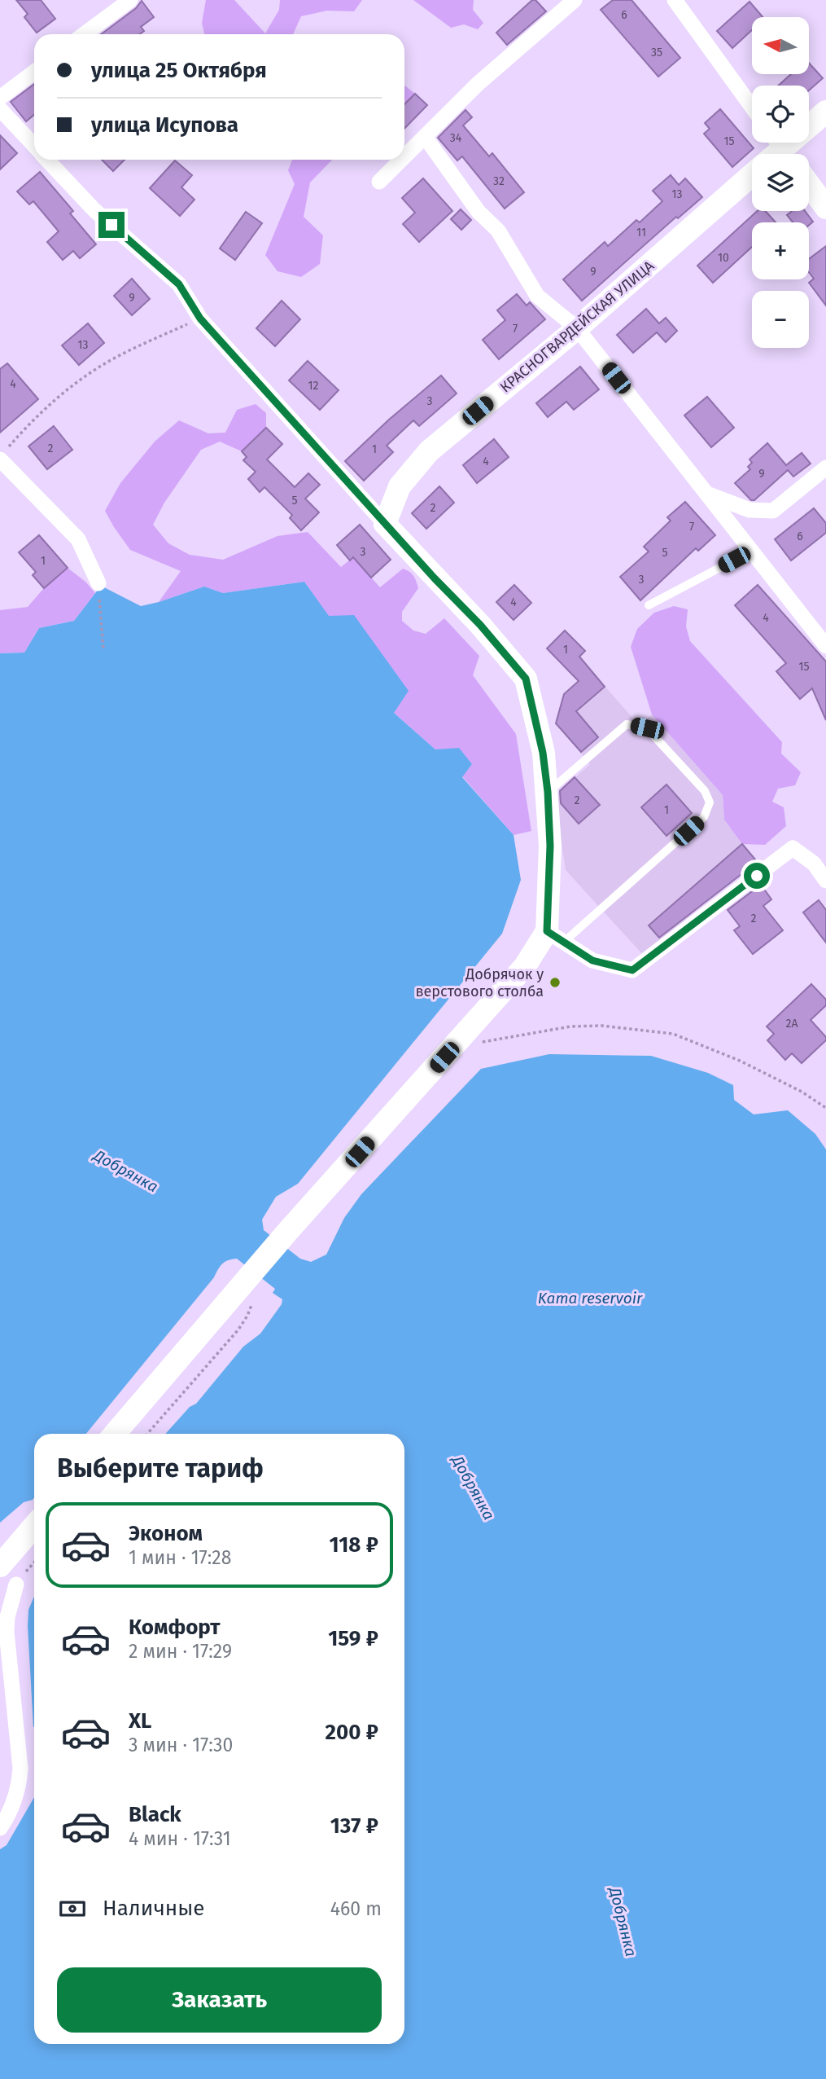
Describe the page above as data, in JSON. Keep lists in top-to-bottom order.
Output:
{
  "streets": {
    "street": ["КРАСНОГВАРДЕЙСКАЯ УЛИЦА"]
  },
  "water": ["Добрянка", "Kama reservoir"],
  "places": ["Добрячок у верстового столба"],
  "house_numbers": [
    "6",
    "35",
    "34",
    "15",
    "32",
    "13",
    "11",
    "10",
    "9",
    "9",
    "7",
    "13",
    "4",
    "12",
    "3",
    "2",
    "1",
    "4",
    "9",
    "5",
    "2",
    "7",
    "6",
    "3",
    "5",
    "1",
    "3",
    "4",
    "4",
    "1",
    "15",
    "2",
    "1",
    "2",
    "2А"
  ],
  "north": "left",
  "page": {
    "map_buttons": ["+", "−"],
    "banner": ["улица 25 Октября", "улица Исупова"],
    "heading": "Выберите тариф",
    "list": [
      {
        "name": "Эконом",
        "note": "1 мин · 17:28",
        "value": "118 ₽"
      },
      {
        "name": "Комфорт",
        "note": "2 мин · 17:29",
        "value": "159 ₽"
      },
      {
        "name": "XL",
        "note": "3 мин · 17:30",
        "value": "200 ₽"
      },
      {
        "name": "Black",
        "note": "4 мин · 17:31",
        "value": "137 ₽"
      }
    ],
    "pay": ["Наличные", "460 m"],
    "buttons": "Заказать"
  }
}
